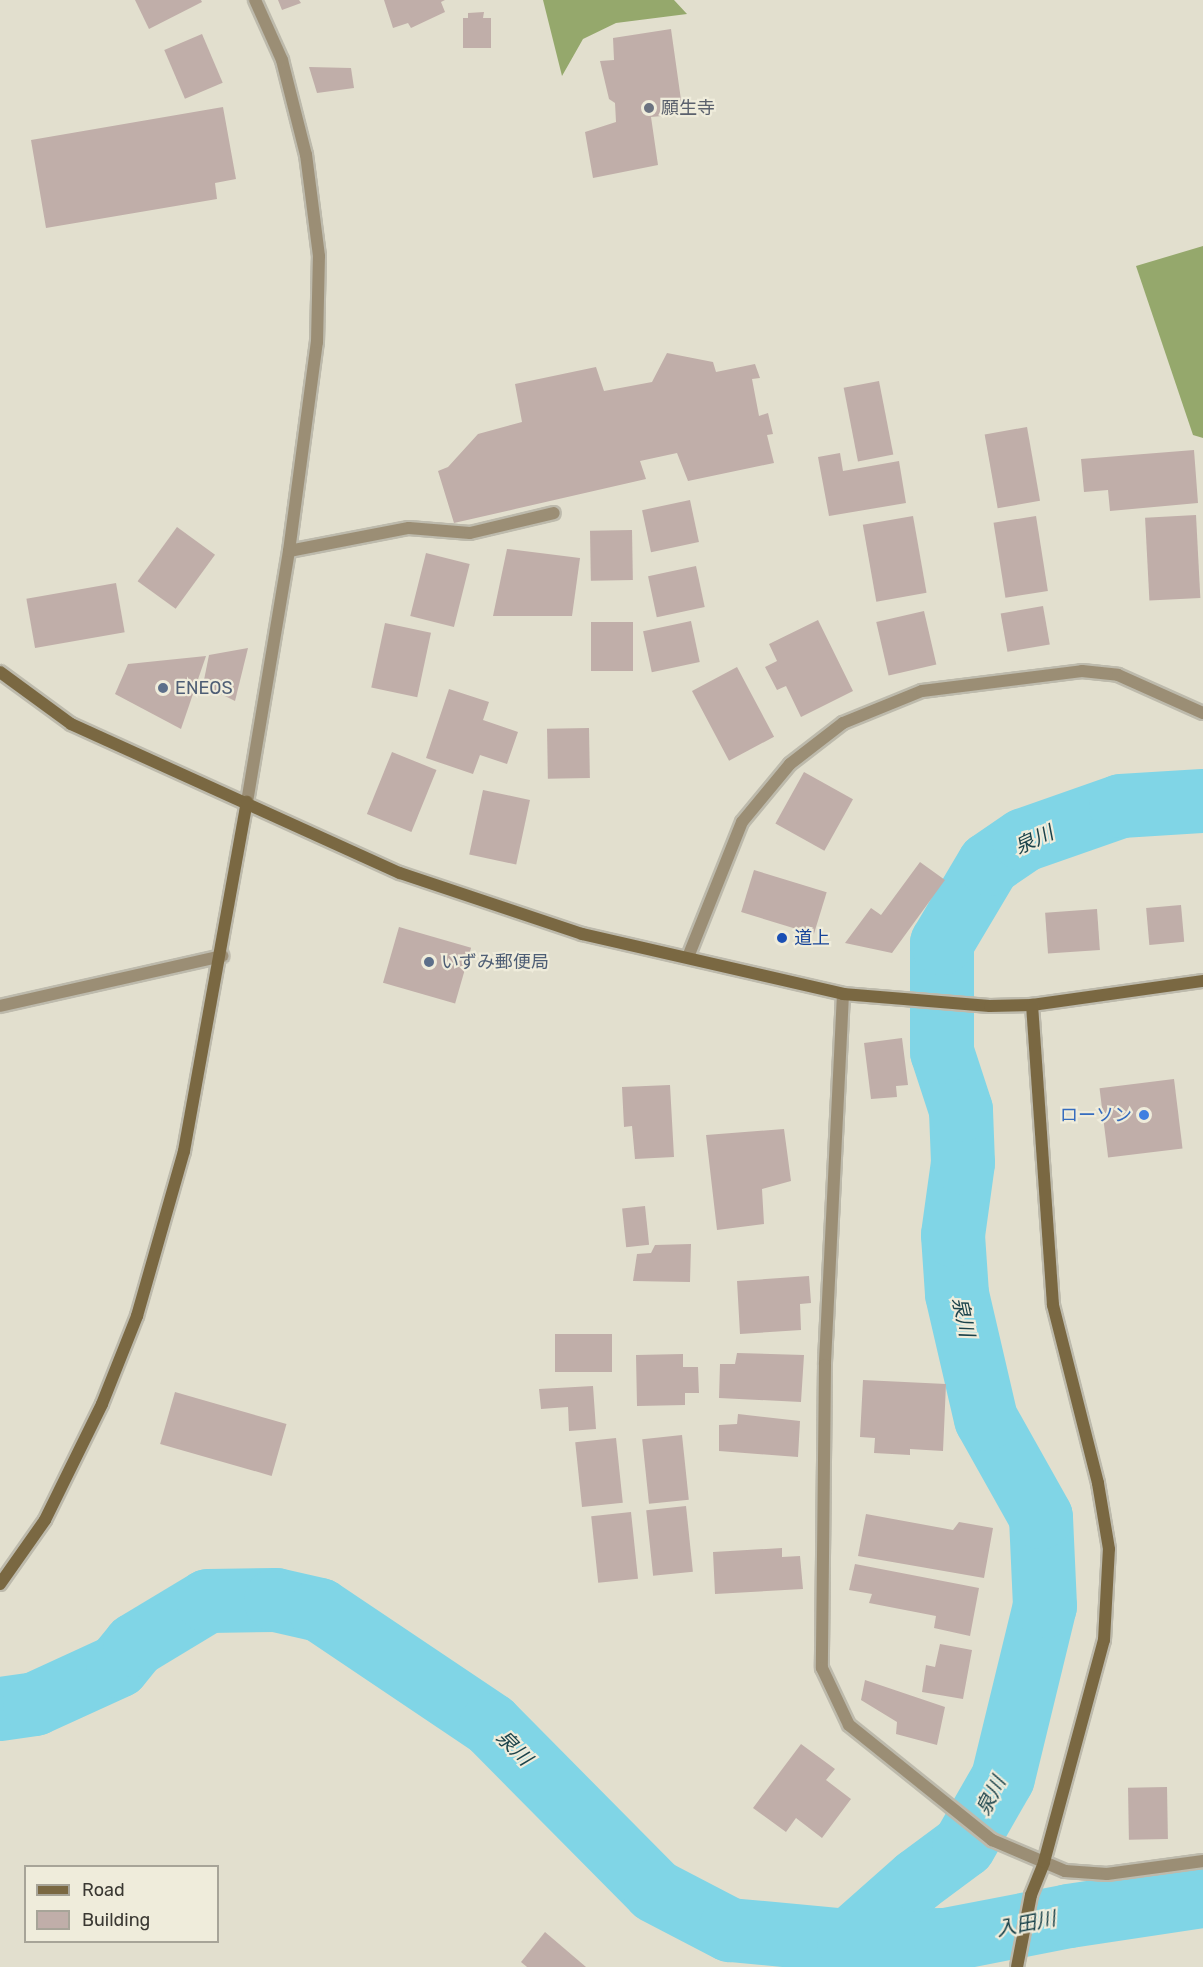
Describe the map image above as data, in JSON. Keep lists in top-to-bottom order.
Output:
{
  "water": ["泉川", "入田川"],
  "places": [
    "願生寺",
    "ENEOS",
    "道上",
    "いずみ郵便局",
    "ローソン"
  ],
  "legend": ["Road", "Building"]
}
